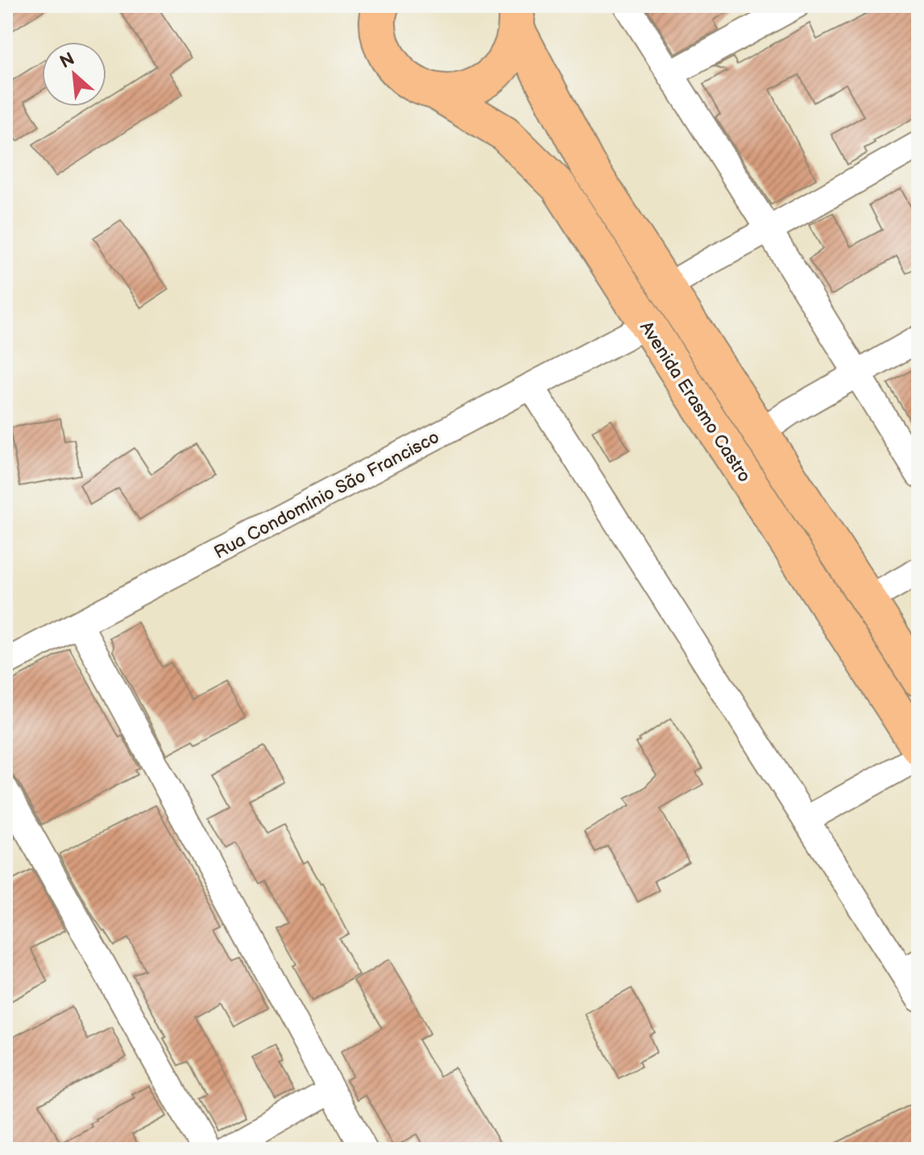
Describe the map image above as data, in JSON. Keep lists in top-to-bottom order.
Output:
{
  "streets": {
    "main road": ["Avenida Erasmo Castro"],
    "street": ["Rua Condomínio São Francisco"]
  },
  "crossings": [
    ["Avenida Erasmo Castro", "Rua Condomínio São Francisco"]
  ],
  "north": "top left"
}
